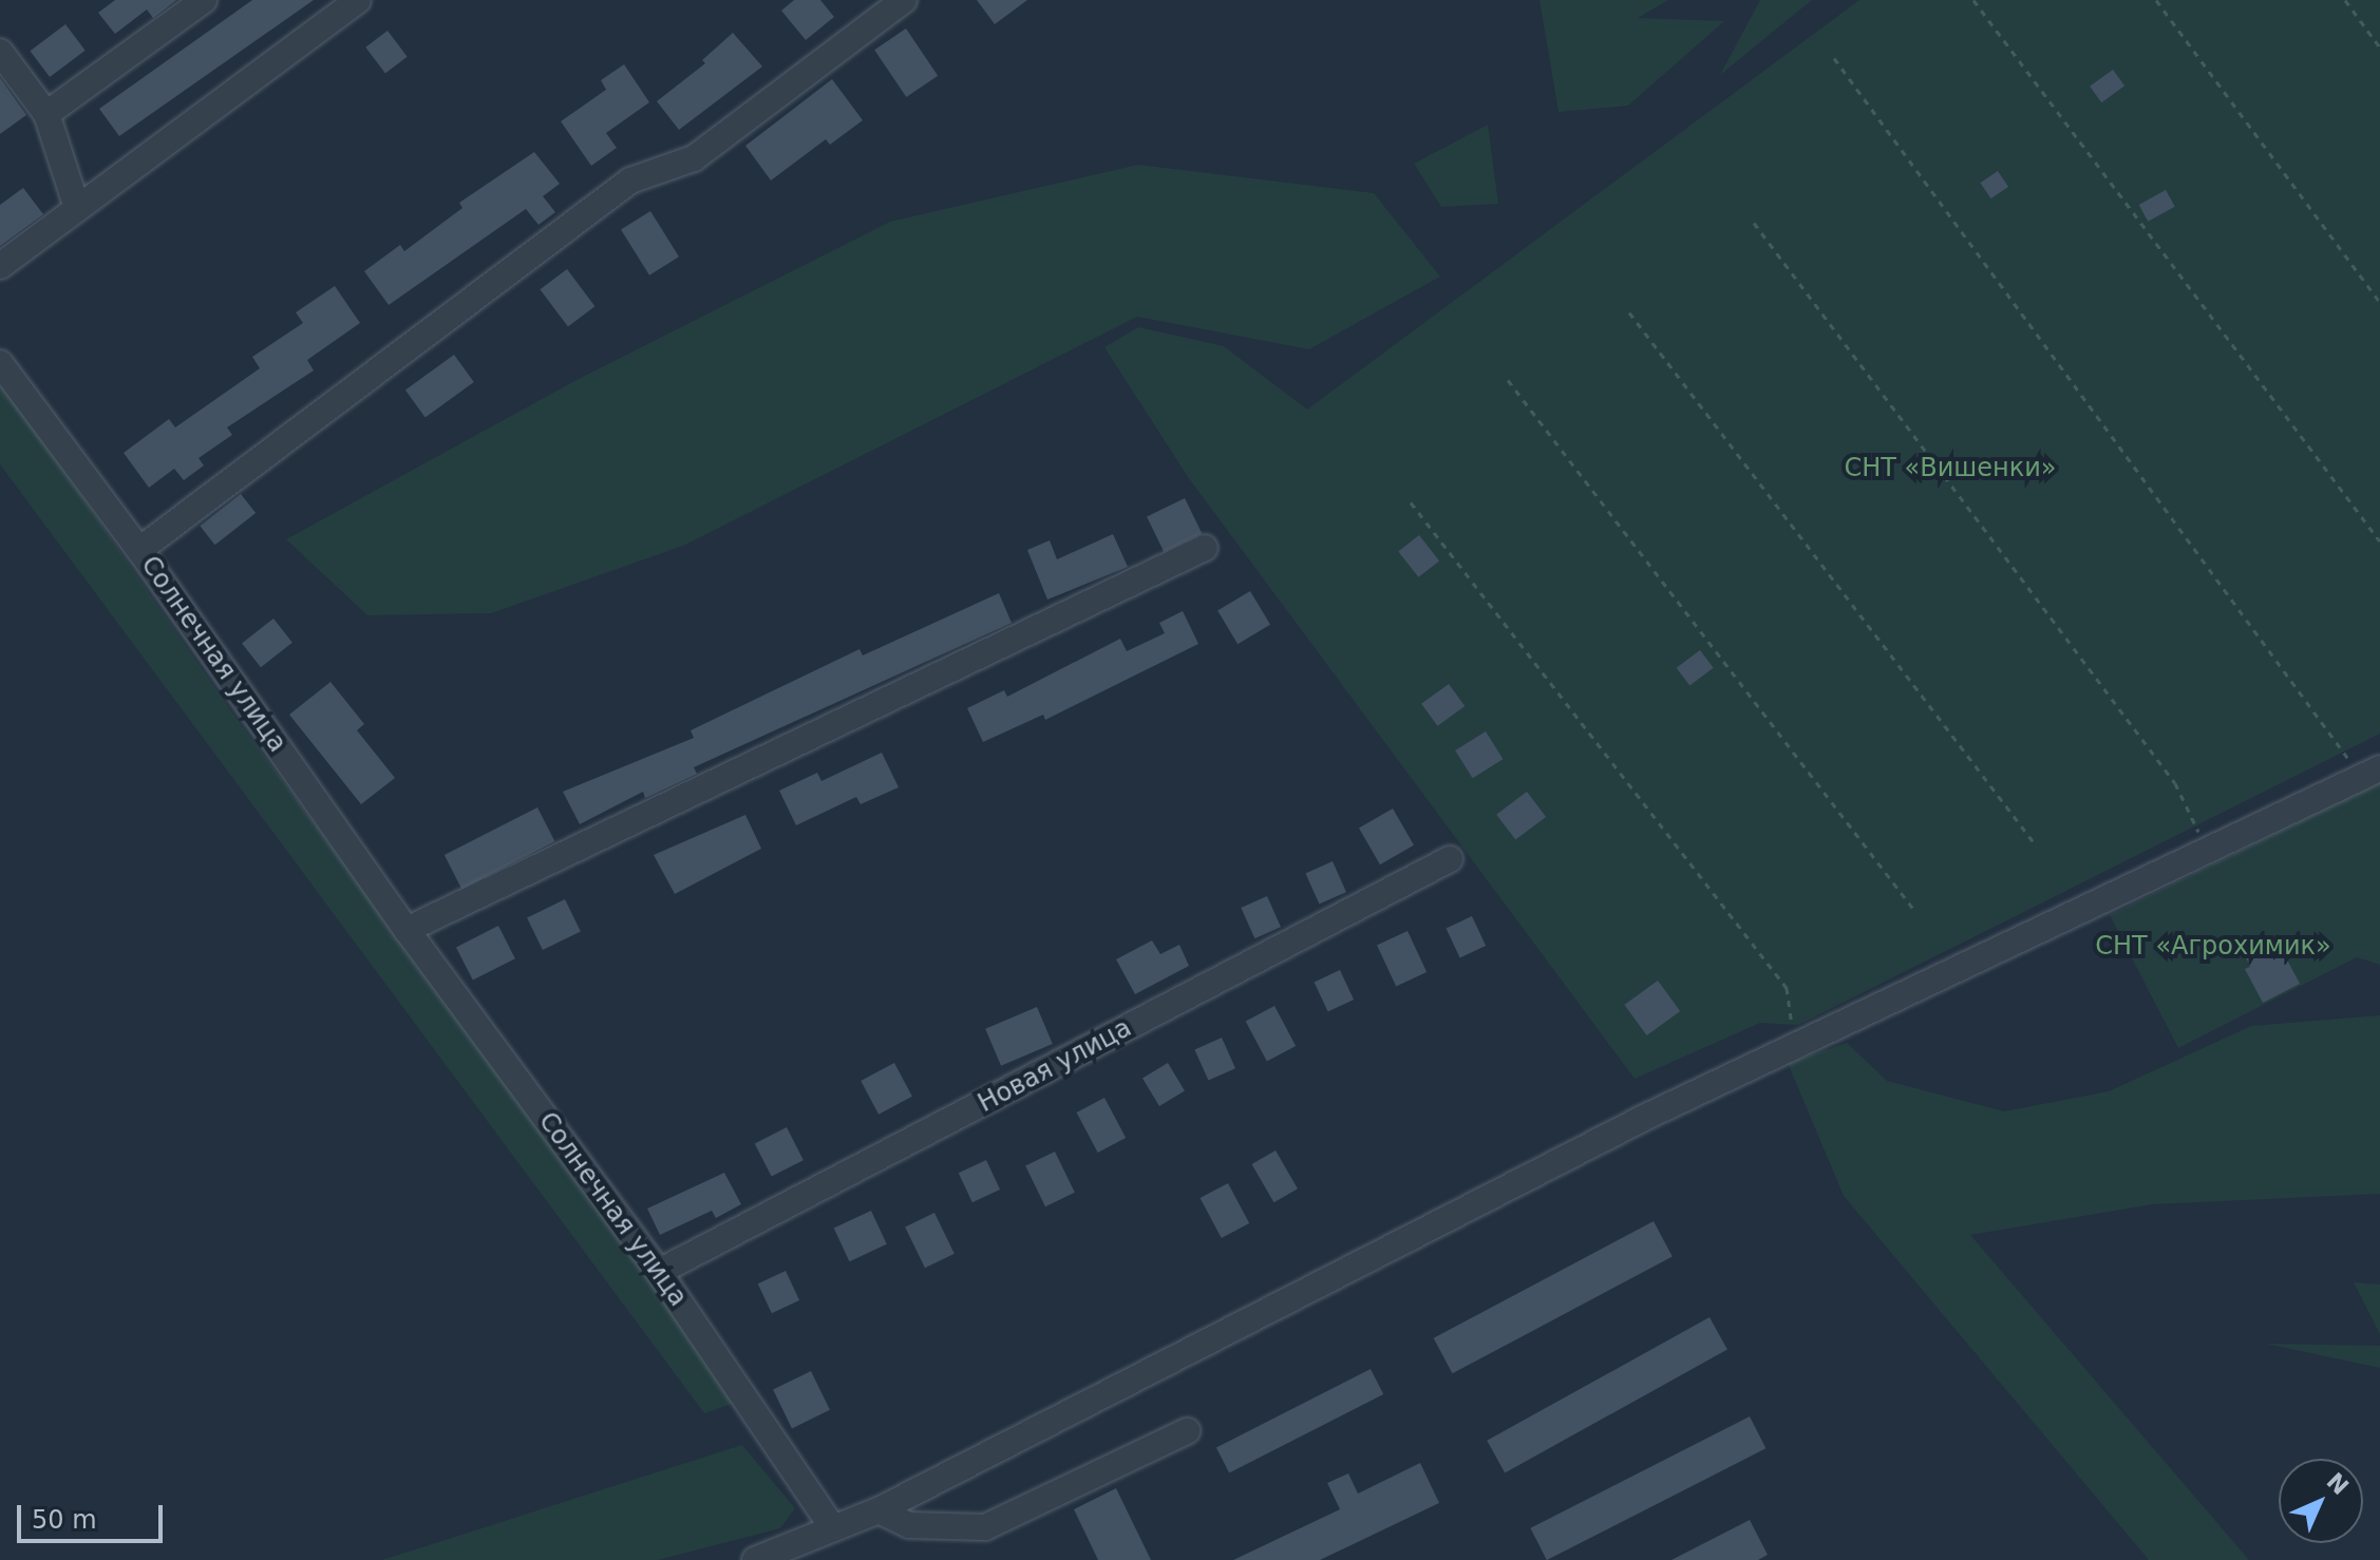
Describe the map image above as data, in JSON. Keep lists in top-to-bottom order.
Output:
{
  "streets": {
    "street": ["Солнечная улица", "Новая улица"]
  },
  "crossings": [
    ["Солнечная улица", "Новая улица"]
  ],
  "parks": ["СНТ «Вишенки»", "СНТ «Агрохимик»"],
  "scale_bar": "50 m",
  "north": "top right"
}
